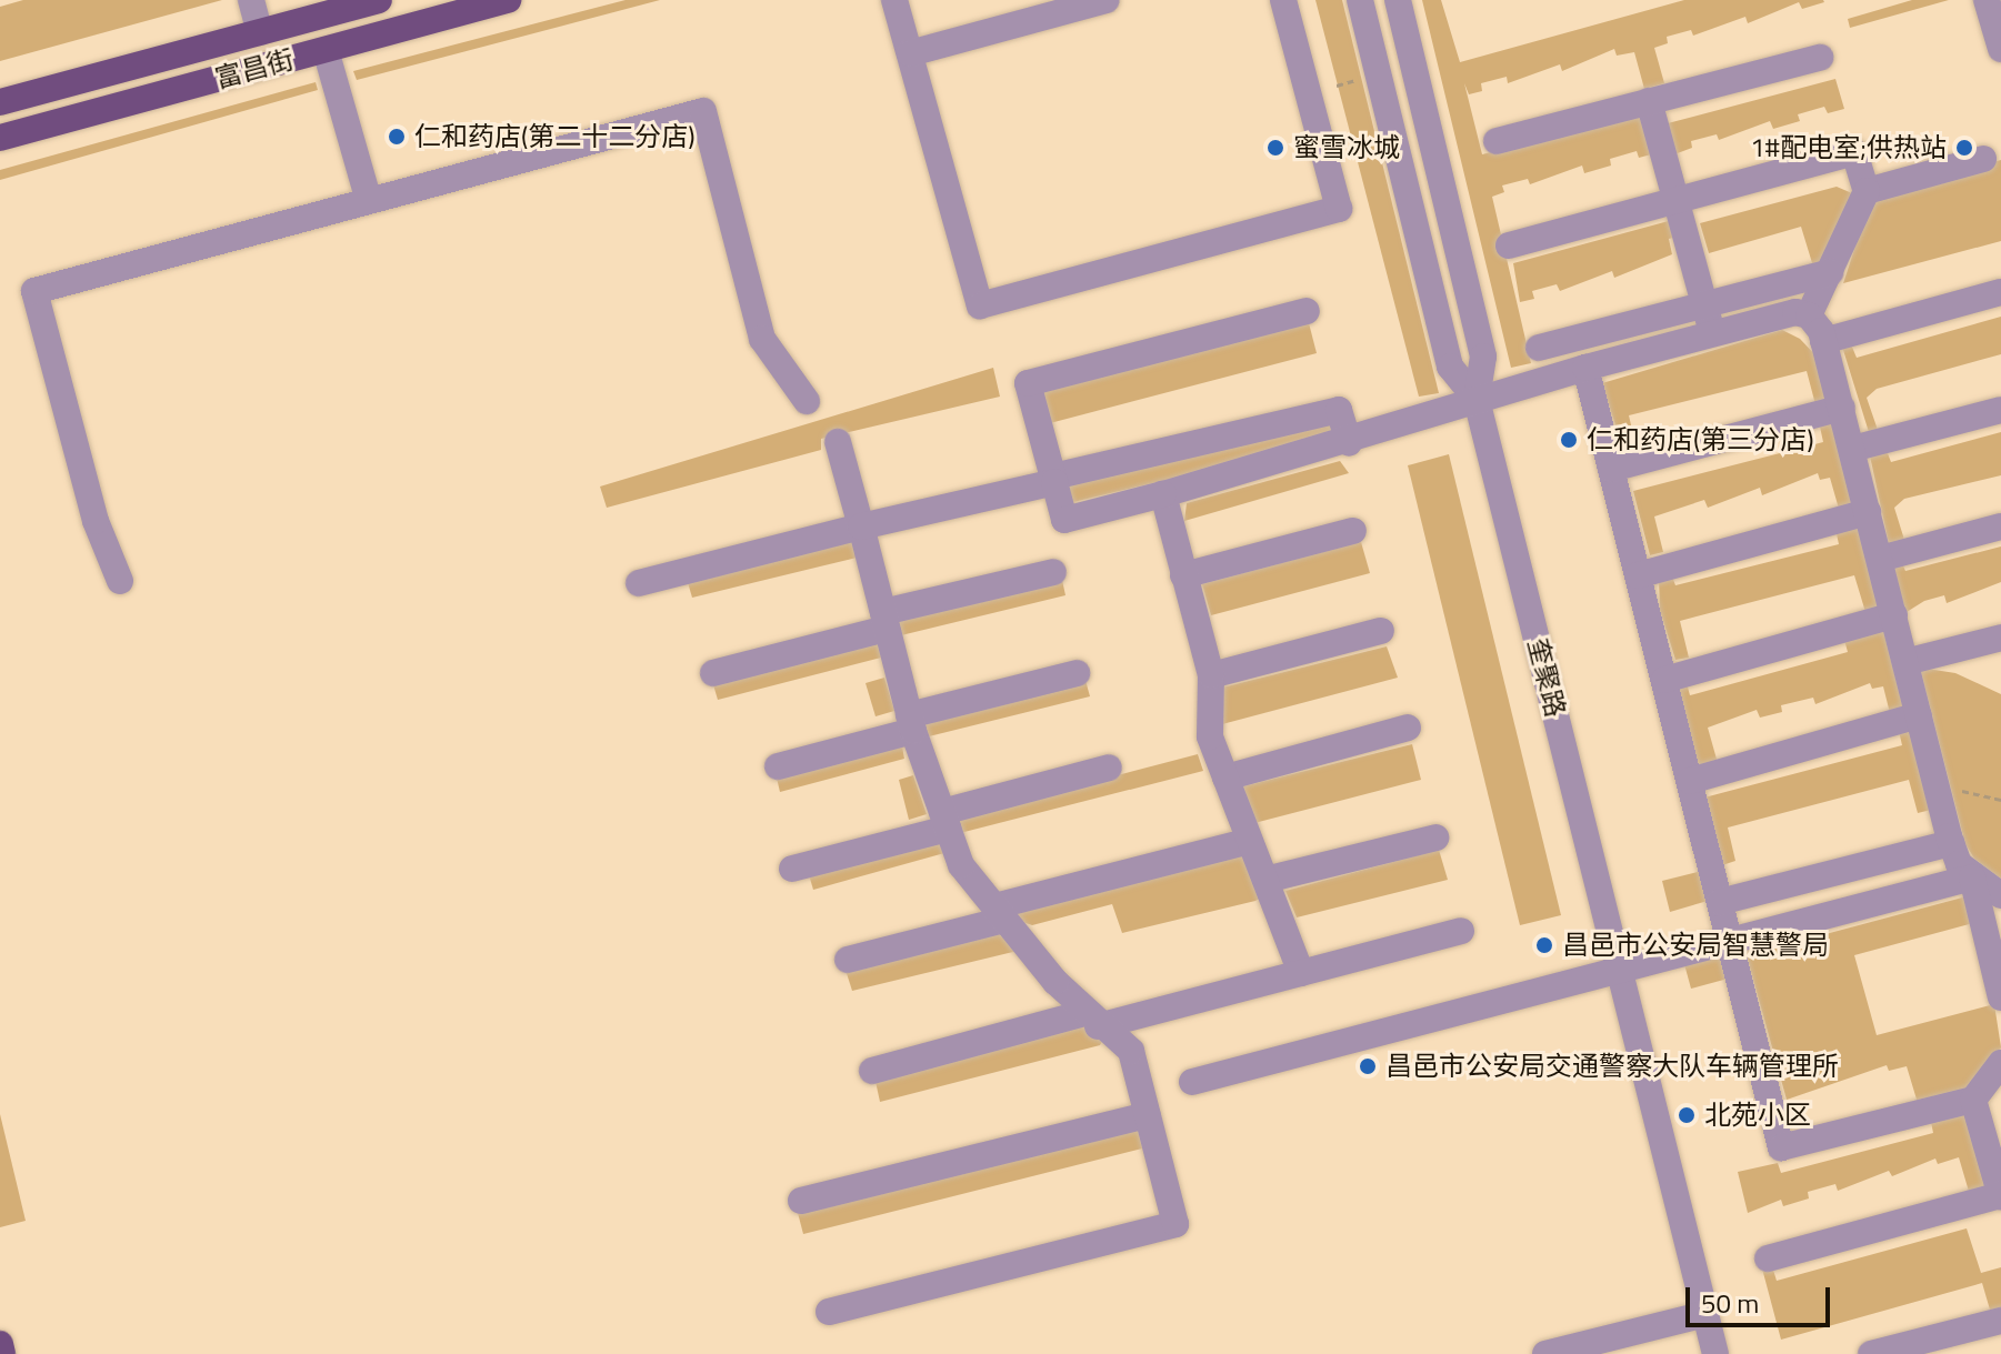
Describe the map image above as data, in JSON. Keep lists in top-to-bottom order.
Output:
{
  "streets": {
    "main road": ["富昌街"],
    "street": ["奎聚路"]
  },
  "places": [
    "仁和药店(第二十二分店)",
    "蜜雪冰城",
    "1#配电室;供热站",
    "仁和药店(第三分店)",
    "昌邑市公安局智慧警局",
    "昌邑市公安局交通警察大队车辆管理所",
    "北苑小区"
  ],
  "scale_bar": "50 m"
}
